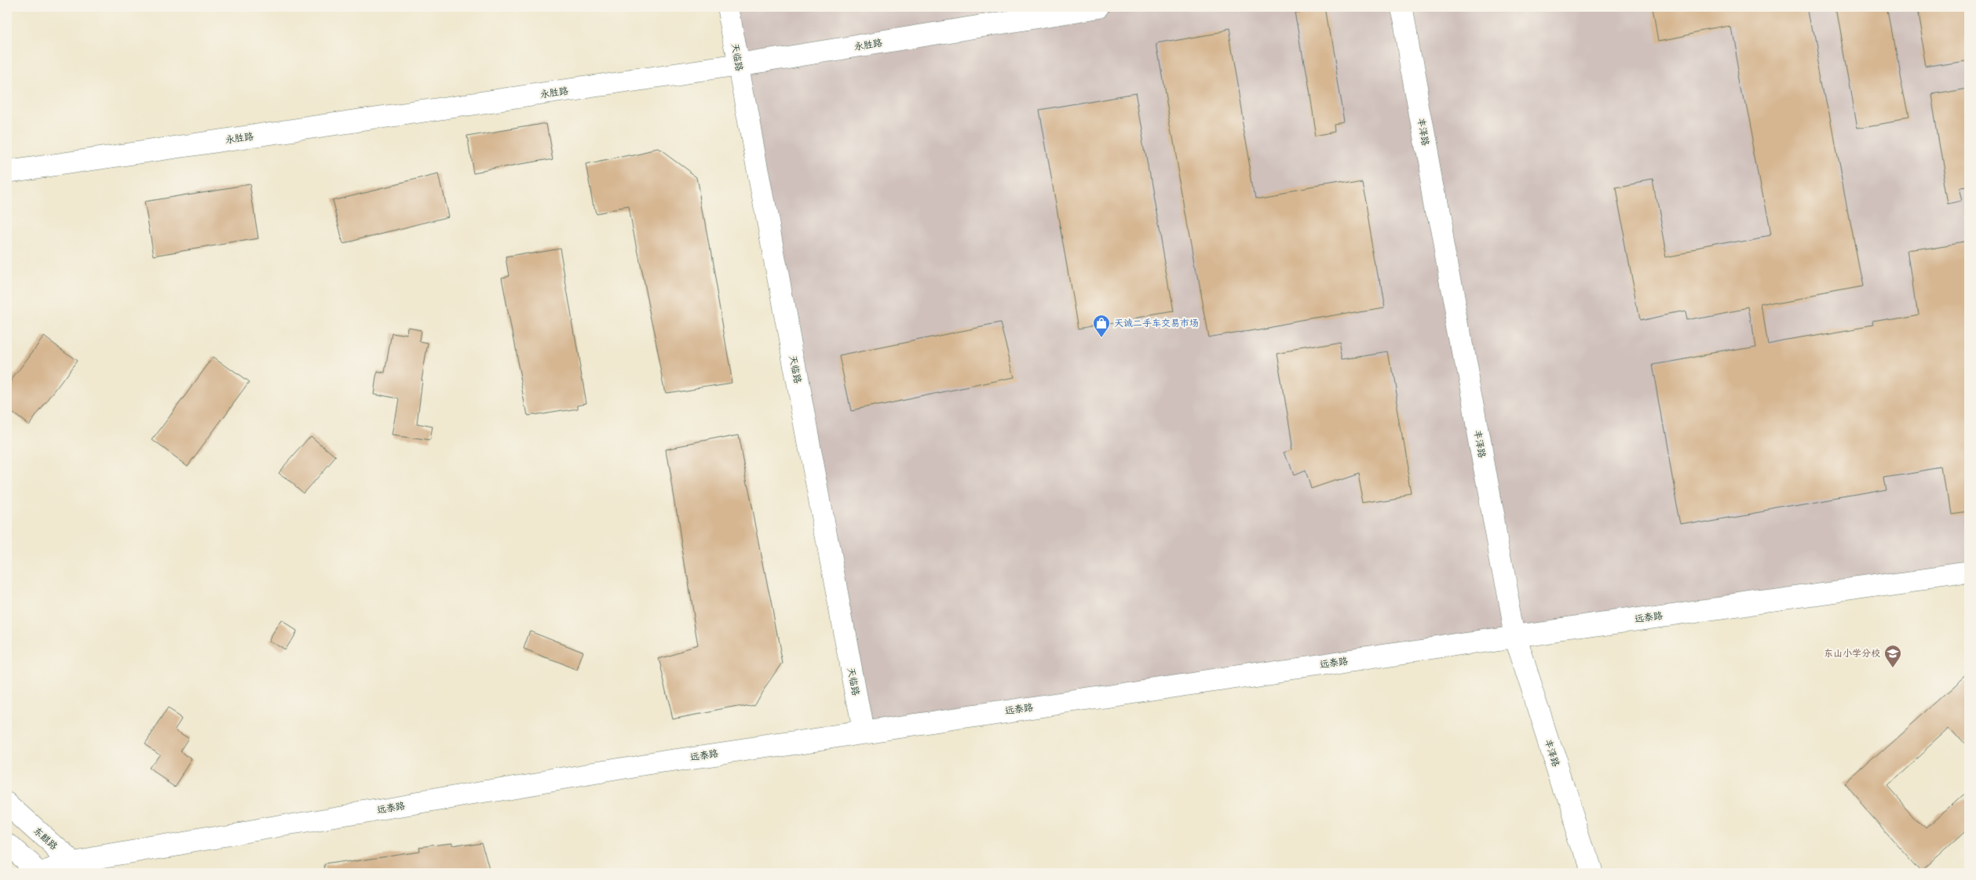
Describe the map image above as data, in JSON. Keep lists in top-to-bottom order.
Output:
{
  "streets": {
    "street": [
      "永胜路",
      "天临路",
      "丰泽路",
      "远泰路",
      "东麒路"
    ]
  },
  "crossings": [
    ["永胜路", "天临路"],
    ["天临路", "远泰路"],
    ["丰泽路", "远泰路"],
    ["远泰路", "东麒路"]
  ],
  "places": {
    "shop": ["天诚二手车交易市场"],
    "school or university": ["东山小学分校"]
  }
}
